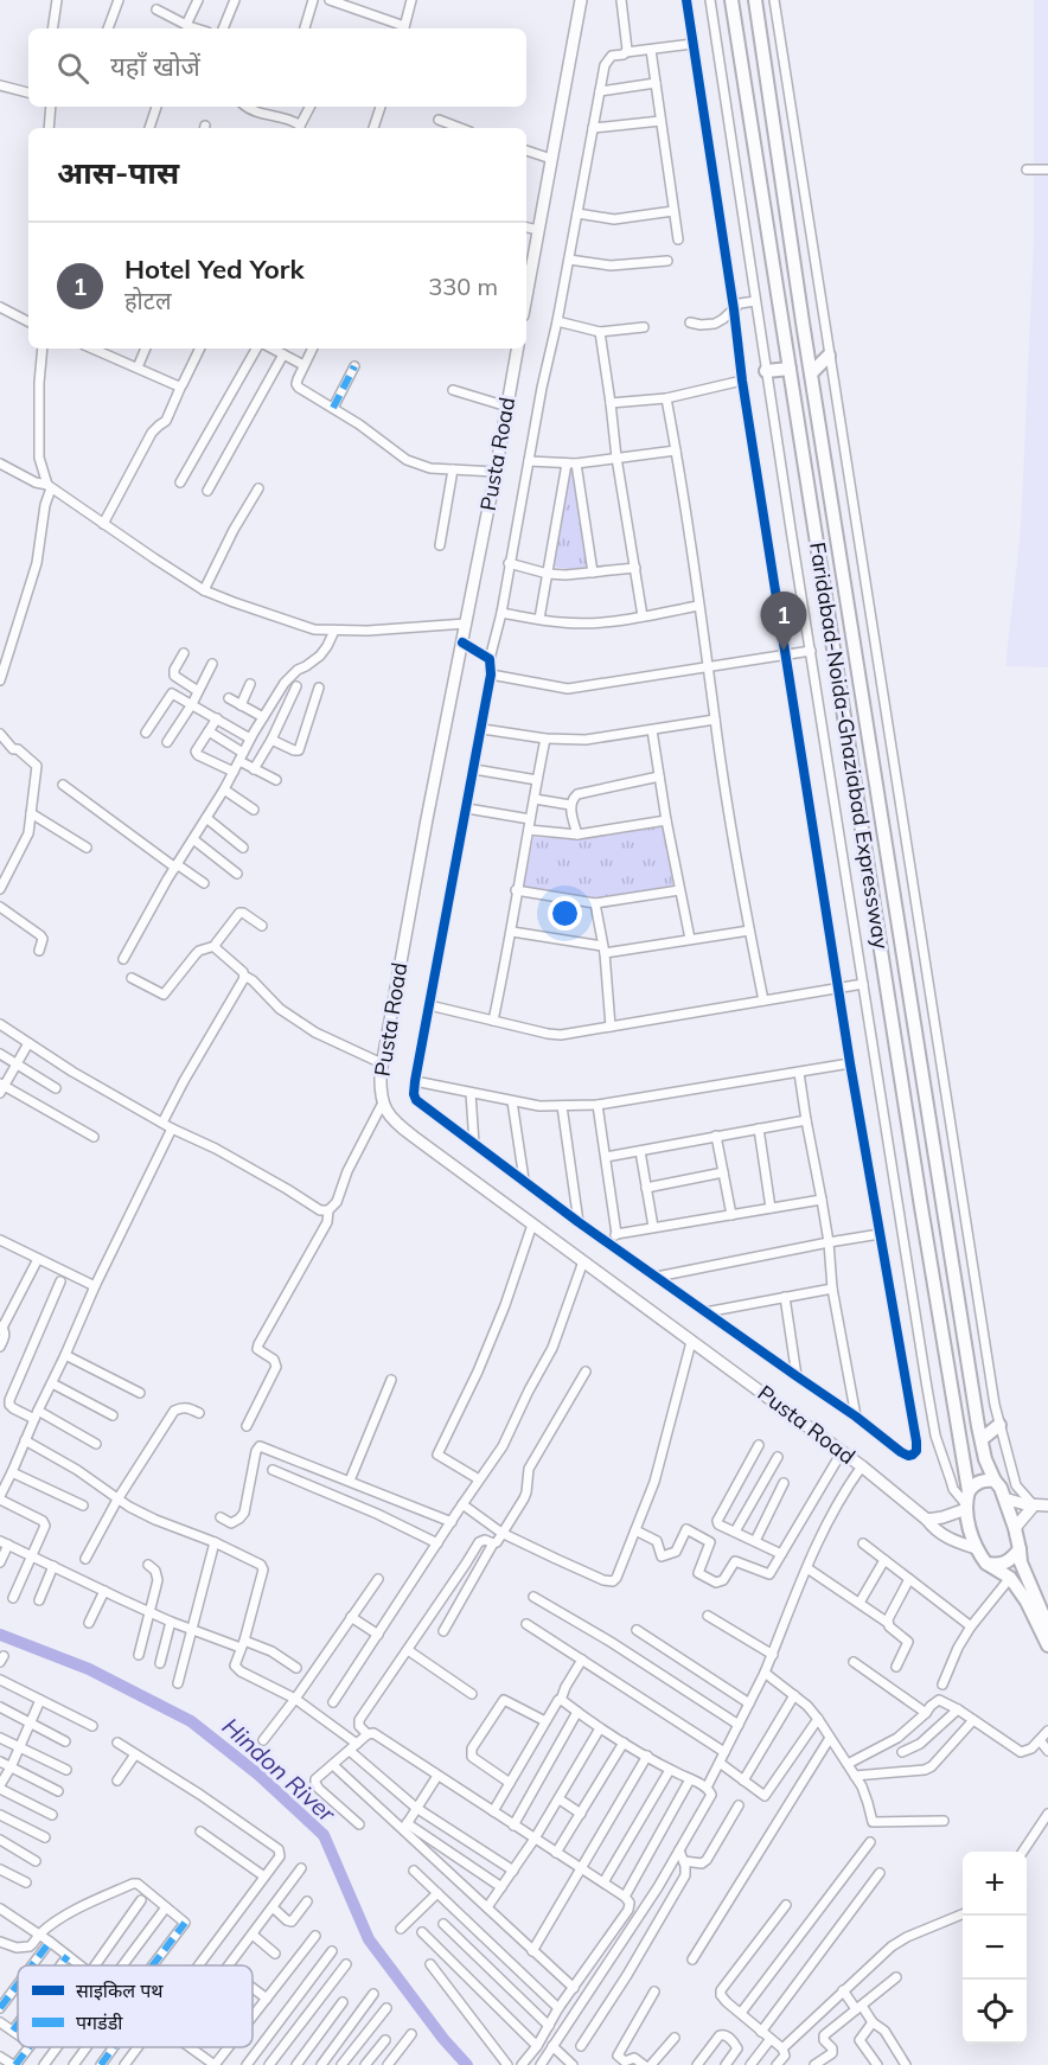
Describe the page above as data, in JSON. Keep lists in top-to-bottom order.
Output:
{
  "streets": {
    "main road": ["Faridabad-Noida-Ghaziabad Expressway"],
    "street": ["Pusta Road"]
  },
  "crossings": [
    ["Pusta Road", "Faridabad-Noida-Ghaziabad Expressway"]
  ],
  "water": ["Hindon River"],
  "legend": ["साइकिल पथ", "पगडंडी"],
  "page": {
    "search": "यहाँ खोजें",
    "heading": "आस-पास",
    "list": [
      {
        "mark": "1",
        "name": "Hotel Yed York",
        "note": "होटल",
        "value": "330 m"
      }
    ],
    "pins": "1",
    "map_buttons": ["+", "−"]
  }
}
